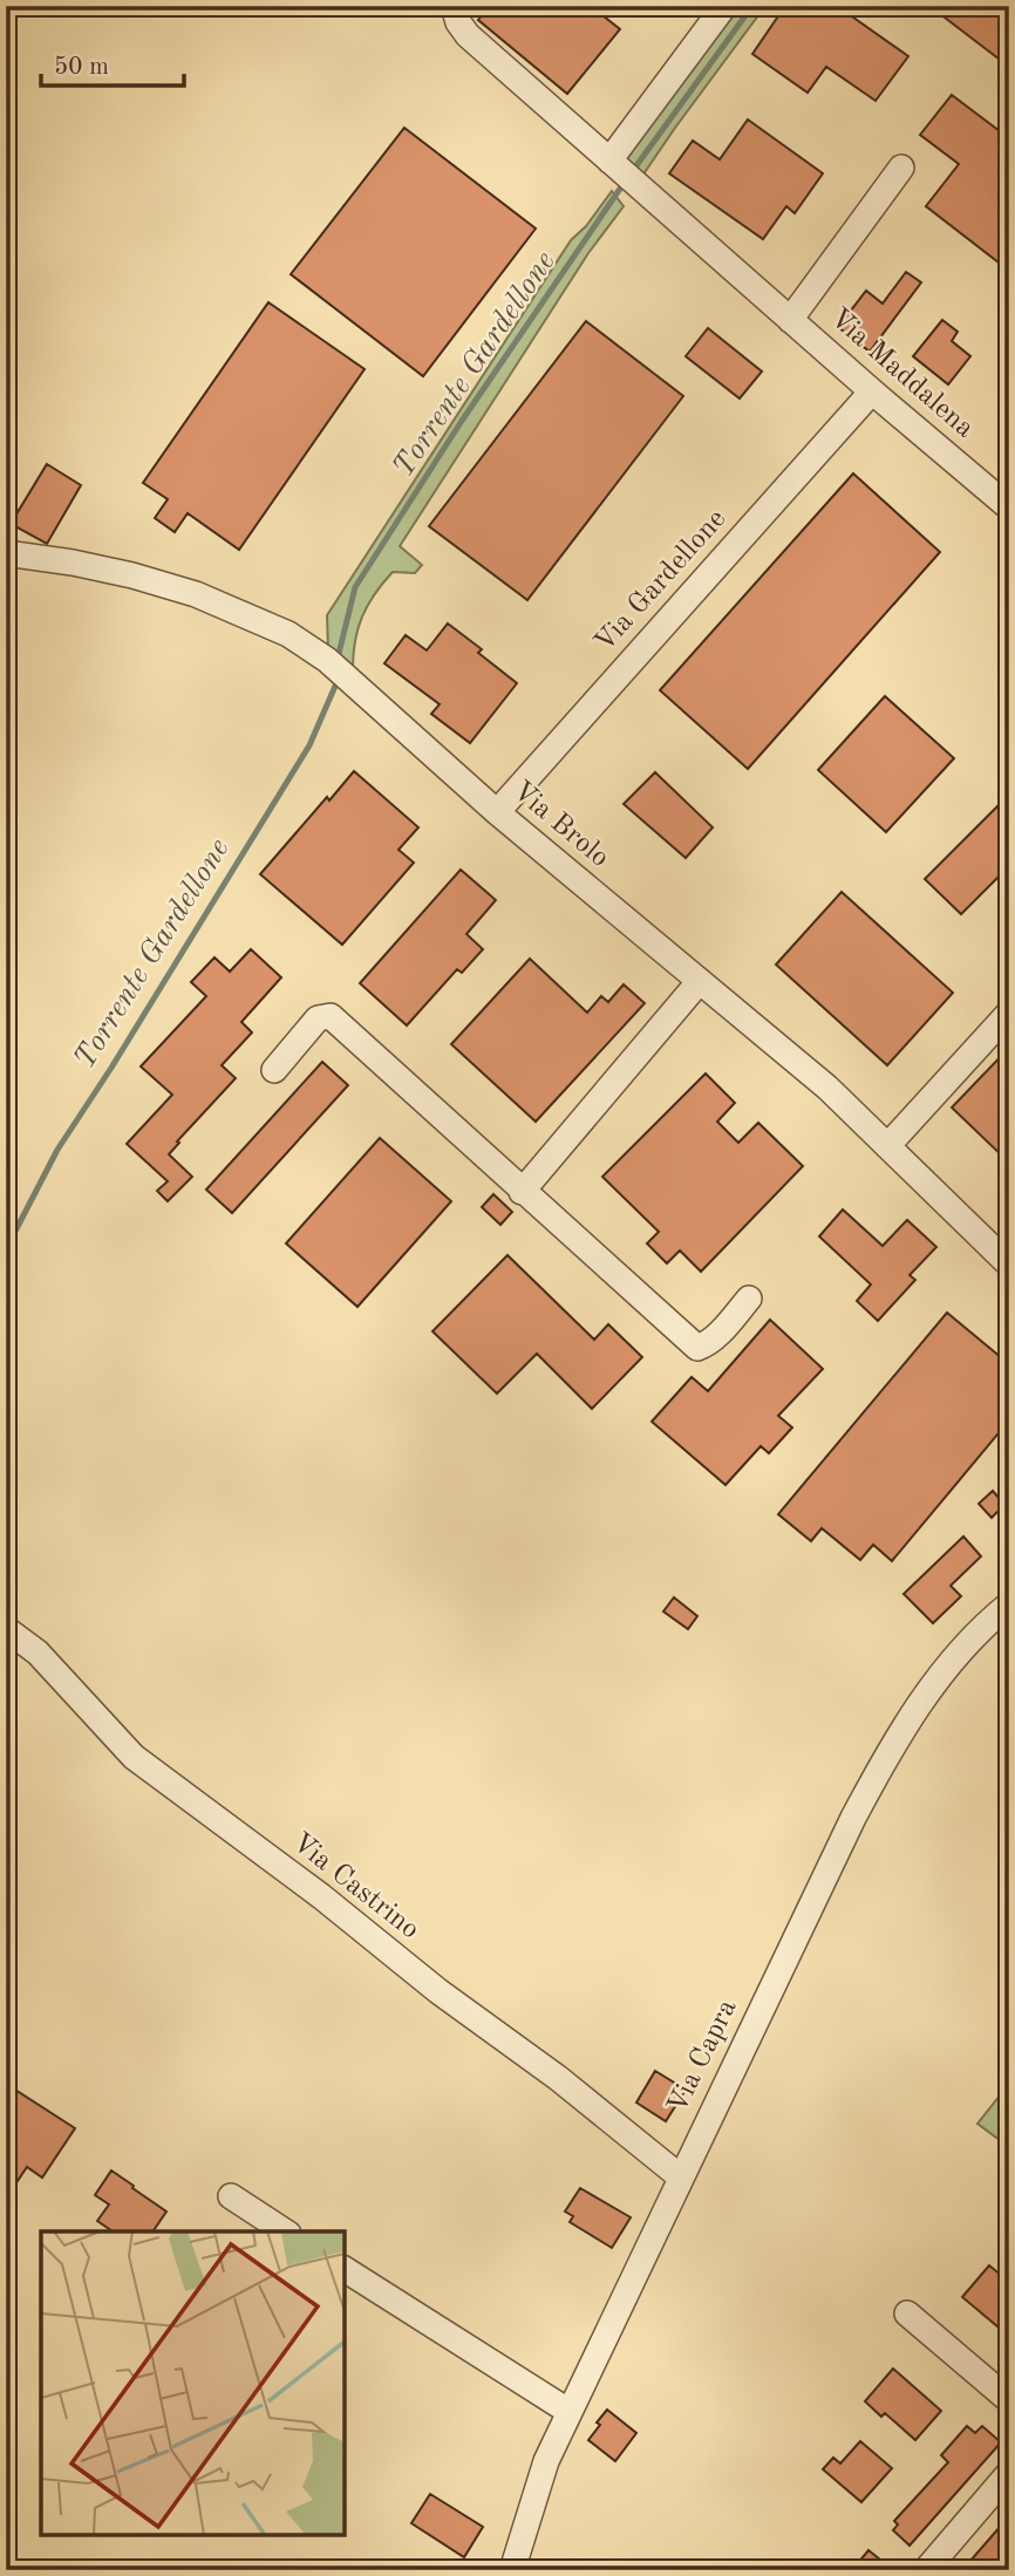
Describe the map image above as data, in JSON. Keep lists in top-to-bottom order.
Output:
{
  "streets": {
    "street": [
      "Via Maddalena",
      "Via Gardellone",
      "Via Brolo",
      "Via Castrino",
      "Via Capra"
    ]
  },
  "crossings": [
    ["Via Maddalena", "Via Gardellone"],
    ["Via Gardellone", "Via Brolo"],
    ["Via Castrino", "Via Capra"]
  ],
  "water": ["Torrente Gardellone"],
  "scale_bar": "50 m"
}
